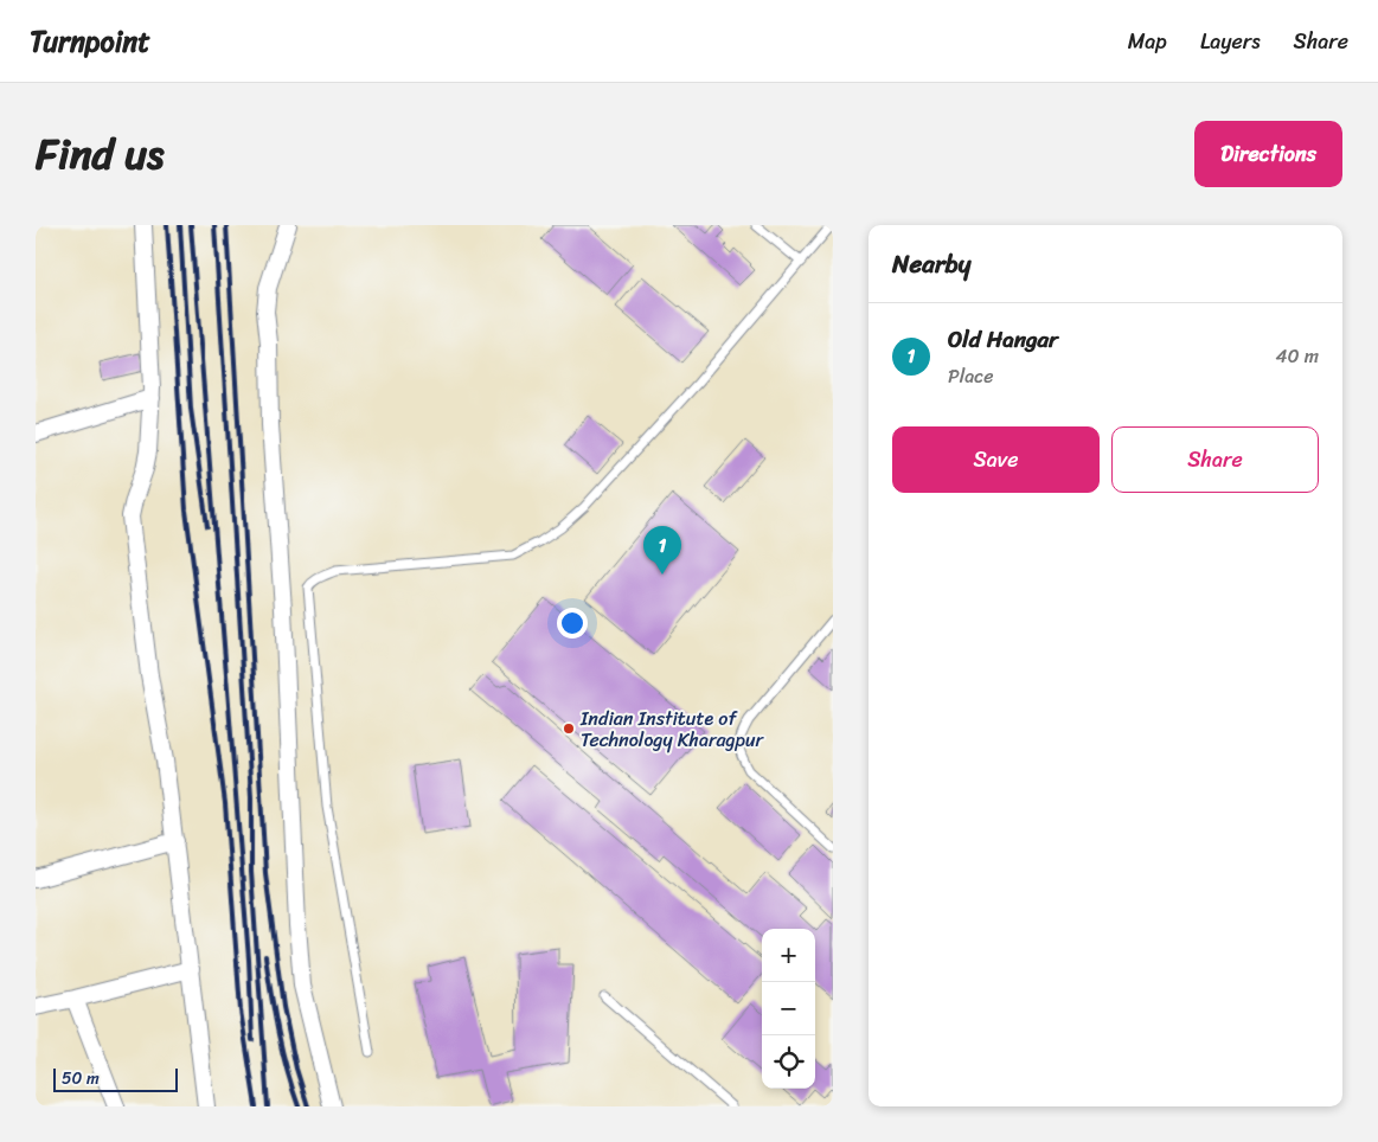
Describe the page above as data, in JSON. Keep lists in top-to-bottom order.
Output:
{
  "places": ["Indian Institute of Technology Kharagpur"],
  "scale_bar": "50 m",
  "page": {
    "header": "Turnpoint",
    "nav": ["Map", "Layers", "Share"],
    "title": "Find us",
    "buttons": [
      "Directions",
      ["Save", "Share"]
    ],
    "heading": "Nearby",
    "list": [
      {
        "mark": "1",
        "name": "Old Hangar",
        "note": "Place",
        "value": "40 m"
      }
    ],
    "pins": "1",
    "map_buttons": ["+", "−"],
    "scale": "50 m"
  }
}
